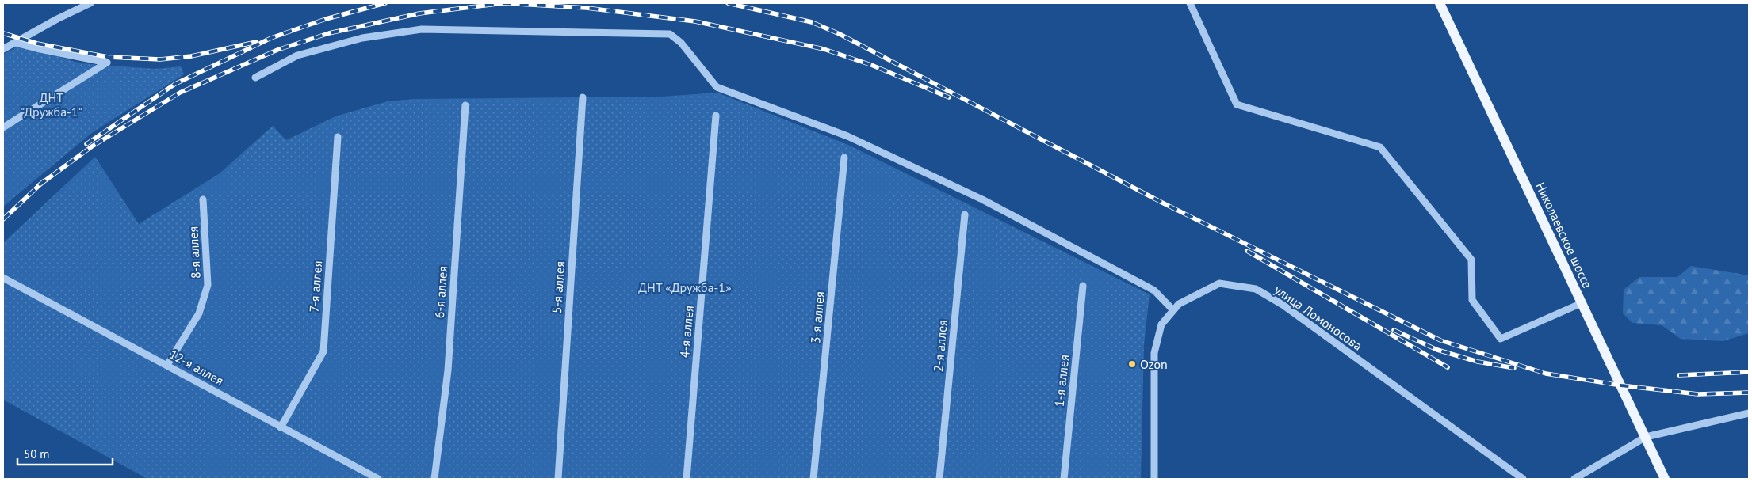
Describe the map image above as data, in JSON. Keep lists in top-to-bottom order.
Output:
{
  "streets": {
    "main road": ["Николаевское шоссе"],
    "street": [
      "8-я аллея",
      "7-я аллея",
      "5-я аллея",
      "6-я аллея",
      "3-я аллея",
      "улица Ломоносова",
      "4-я аллея",
      "2-я аллея",
      "12-я аллея",
      "1-я аллея"
    ]
  },
  "crossings": [
    ["8-я аллея", "12-я аллея"],
    ["7-я аллея", "12-я аллея"]
  ],
  "parks": ["ДНТ \"Дружба-1\"", "ДНТ «Дружба-1»"],
  "places": ["Ozon"],
  "scale_bar": "50 m"
}
